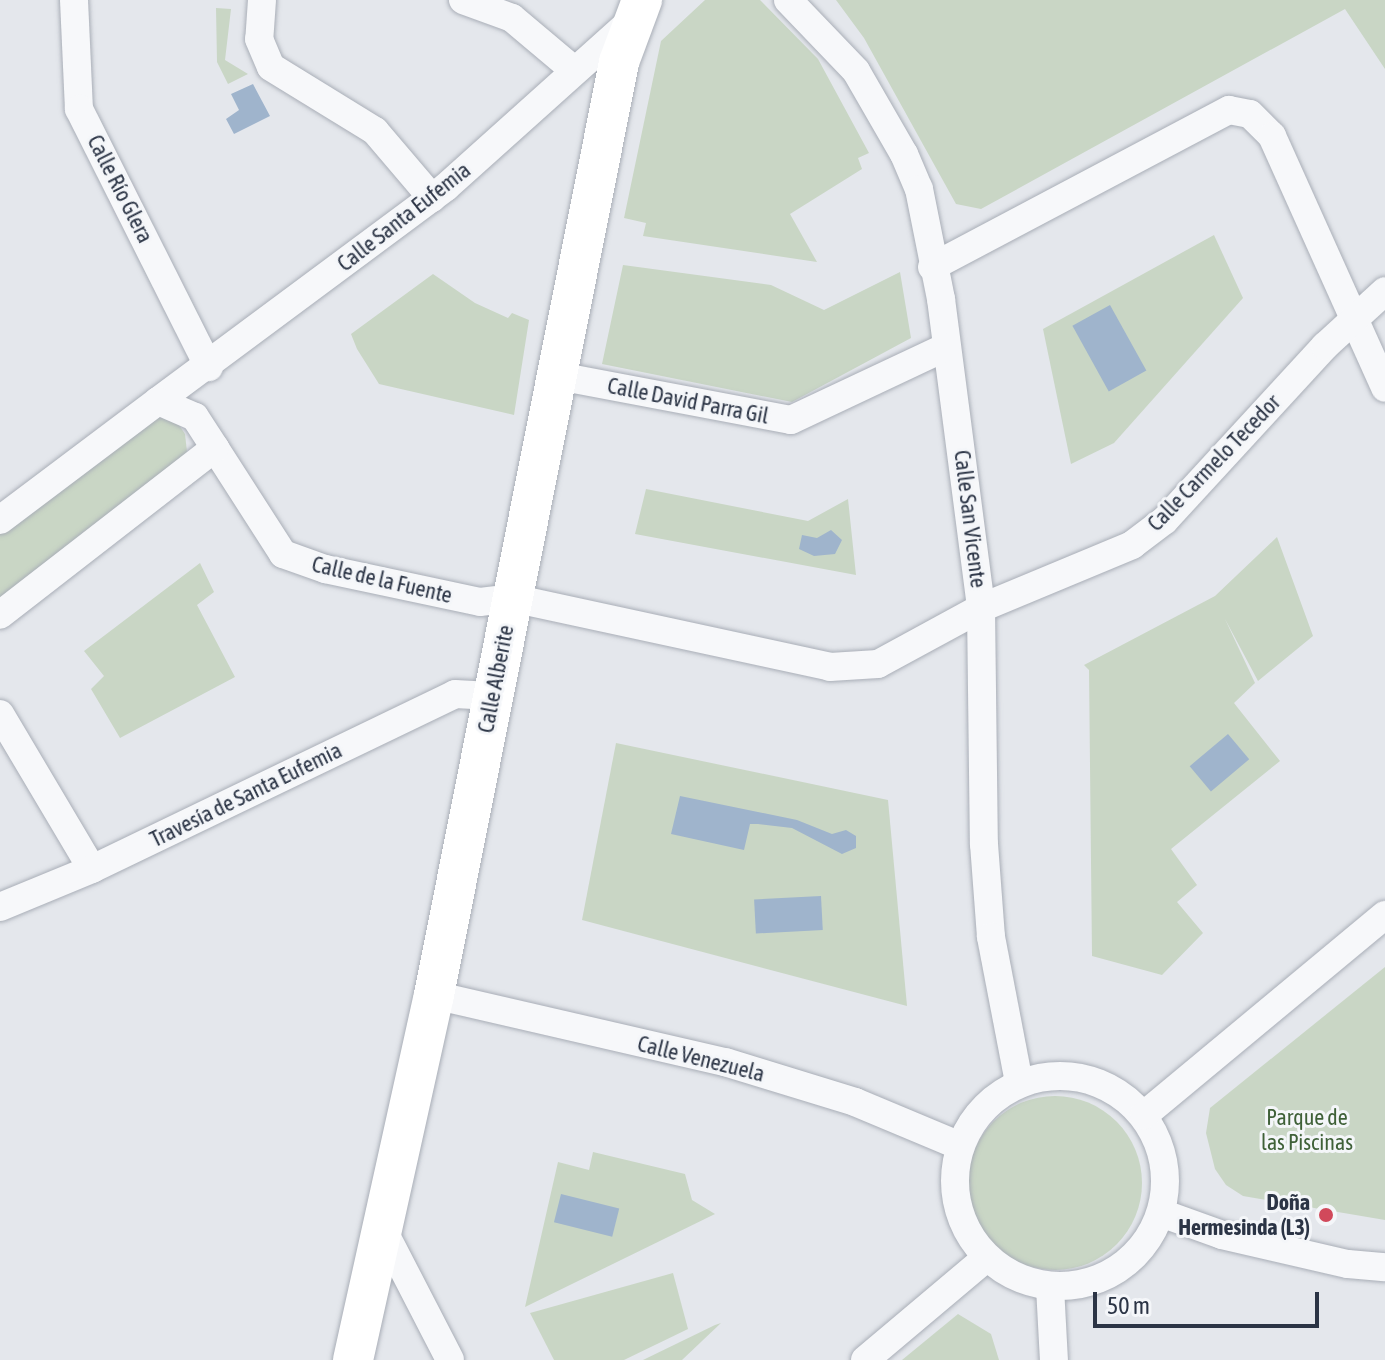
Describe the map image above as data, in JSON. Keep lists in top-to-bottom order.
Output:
{
  "streets": {
    "main road": ["Calle Alberite"],
    "street": [
      "Calle Río Glera",
      "Calle Santa Eufemia",
      "Calle David Parra Gil",
      "Calle Carmelo Tecedor",
      "Calle San Vicente",
      "Calle de la Fuente",
      "Travesía de Santa Eufemia",
      "Calle Venezuela"
    ]
  },
  "crossings": [
    ["Calle Río Glera", "Calle Santa Eufemia"],
    ["Calle Santa Eufemia", "Calle Alberite"],
    ["Calle David Parra Gil", "Calle San Vicente"],
    ["Calle David Parra Gil", "Calle Alberite"],
    ["Calle Carmelo Tecedor", "Calle San Vicente"],
    ["Calle Carmelo Tecedor", "Calle de la Fuente"],
    ["Calle Carmelo Tecedor", "Calle Alberite"],
    ["Calle San Vicente", "Calle Venezuela"],
    ["Calle de la Fuente", "Calle Alberite"],
    ["Calle Alberite", "Travesía de Santa Eufemia"],
    ["Calle Alberite", "Calle Venezuela"]
  ],
  "parks": ["Parque de las Piscinas"],
  "places": ["Doña Hermesinda (L3)"],
  "scale_bar": "50 m"
}
